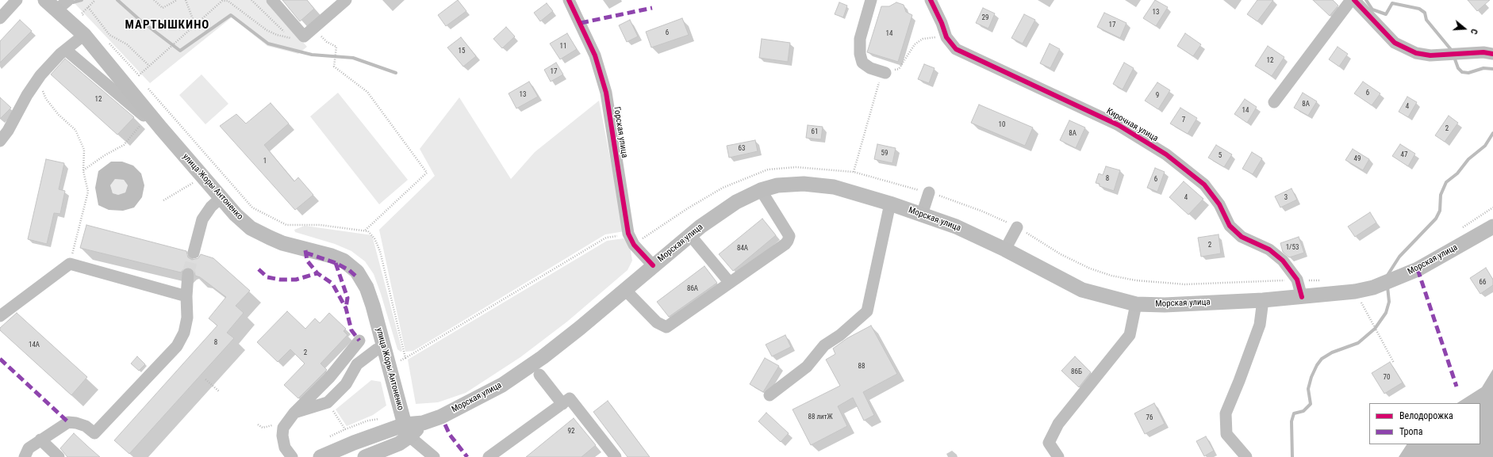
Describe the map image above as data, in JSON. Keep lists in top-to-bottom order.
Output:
{
  "streets": {
    "main road": ["улица Жоры Антоненко", "Морская улица"],
    "street": ["Кирочная улица", "Горская улица"]
  },
  "crossings": [
    ["Кирочная улица", "Морская улица"],
    ["Горская улица", "Морская улица"],
    ["улица Жоры Антоненко", "Морская улица"]
  ],
  "districts": ["МАРТЫШКИНО"],
  "house_numbers": [
    "13",
    "29",
    "17",
    "6",
    "14",
    "11",
    "15",
    "12",
    "17",
    "6",
    "13",
    "9",
    "12",
    "8А",
    "4",
    "14",
    "7",
    "10",
    "2",
    "61",
    "8А",
    "63",
    "59",
    "47",
    "5",
    "49",
    "1",
    "8",
    "6",
    "4",
    "3",
    "2",
    "1/53",
    "84А",
    "66",
    "86А",
    "8",
    "14А",
    "2",
    "88",
    "86Б",
    "70",
    "88 литЖ",
    "76",
    "92"
  ],
  "legend": ["Велодорожка", "Тропа"],
  "north": "right"
}
